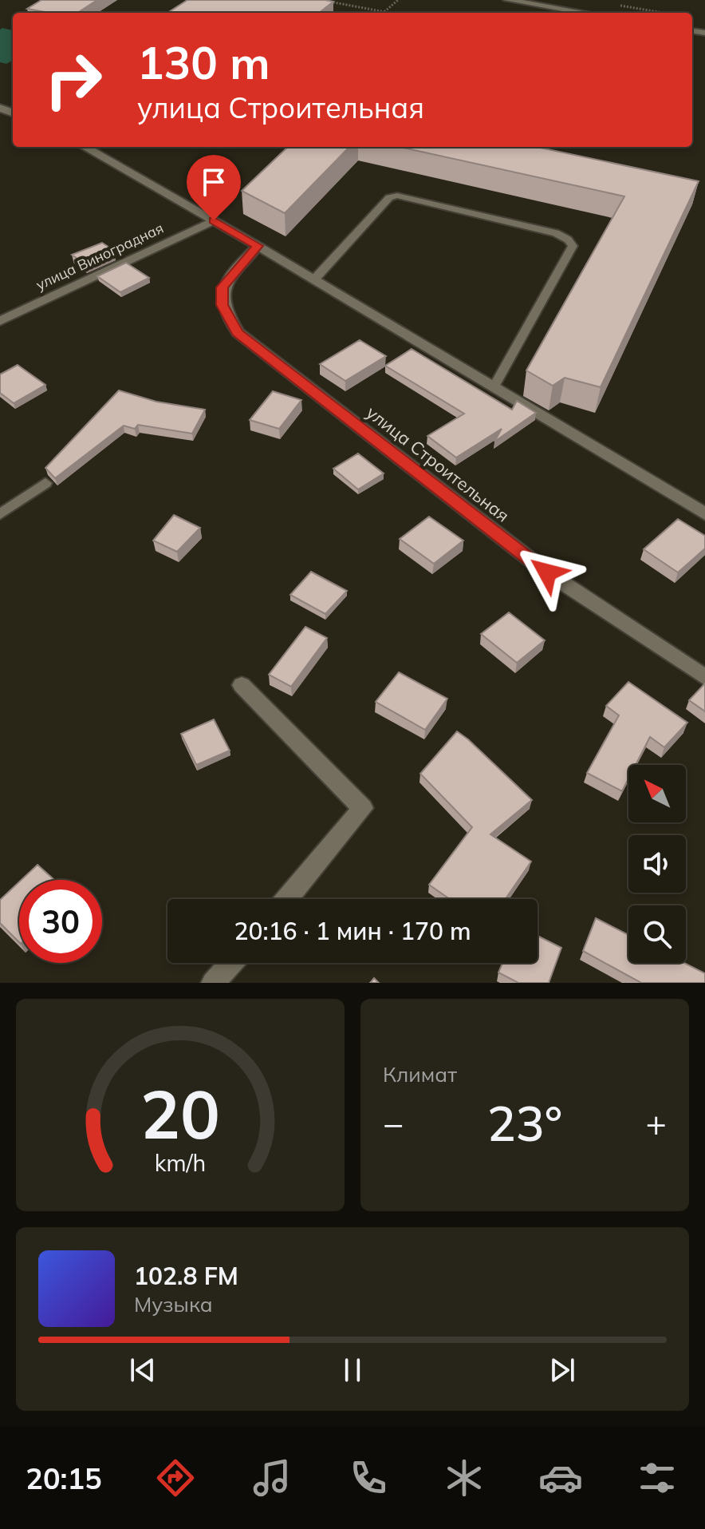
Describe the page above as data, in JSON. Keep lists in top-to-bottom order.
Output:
{
  "streets": {
    "street": ["улица Виноградная", "улица Строительная"]
  },
  "north": "top left",
  "page": {
    "turn": ["130 m", "улица Строительная"],
    "limit": "30",
    "trip": "20:16 · 1 мин · 170 m",
    "tile": "Климат",
    "heat": ["−", "23°", "+"],
    "song": ["102.8 FM", "Музыка"],
    "tabs": "20:15",
    "gauge": ["20", "km/h"]
  }
}
